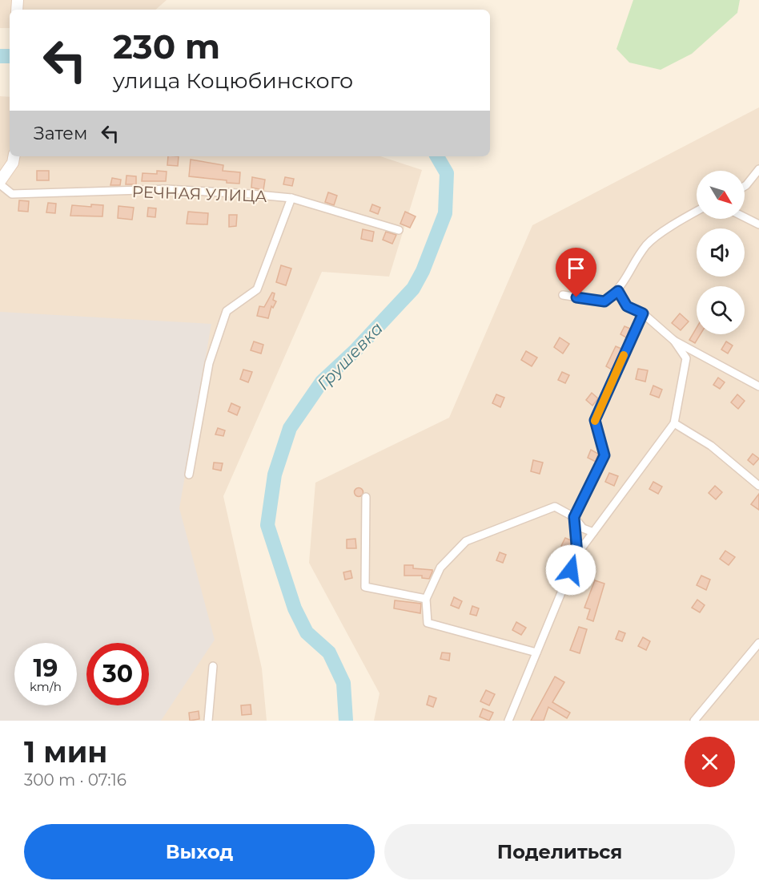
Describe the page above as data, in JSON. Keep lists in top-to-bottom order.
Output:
{
  "streets": {
    "street": ["РЕЧНАЯ УЛИЦА"]
  },
  "water": ["Грушевка"],
  "north": "bottom right",
  "page": {
    "turn": ["230 m", "улица Коцюбинского"],
    "then": "Затем",
    "speed": "19 km/h",
    "limit": "30",
    "heading": ["1 мин", "300 m · 07:16"],
    "buttons": ["Выход", "Поделиться"]
  }
}
